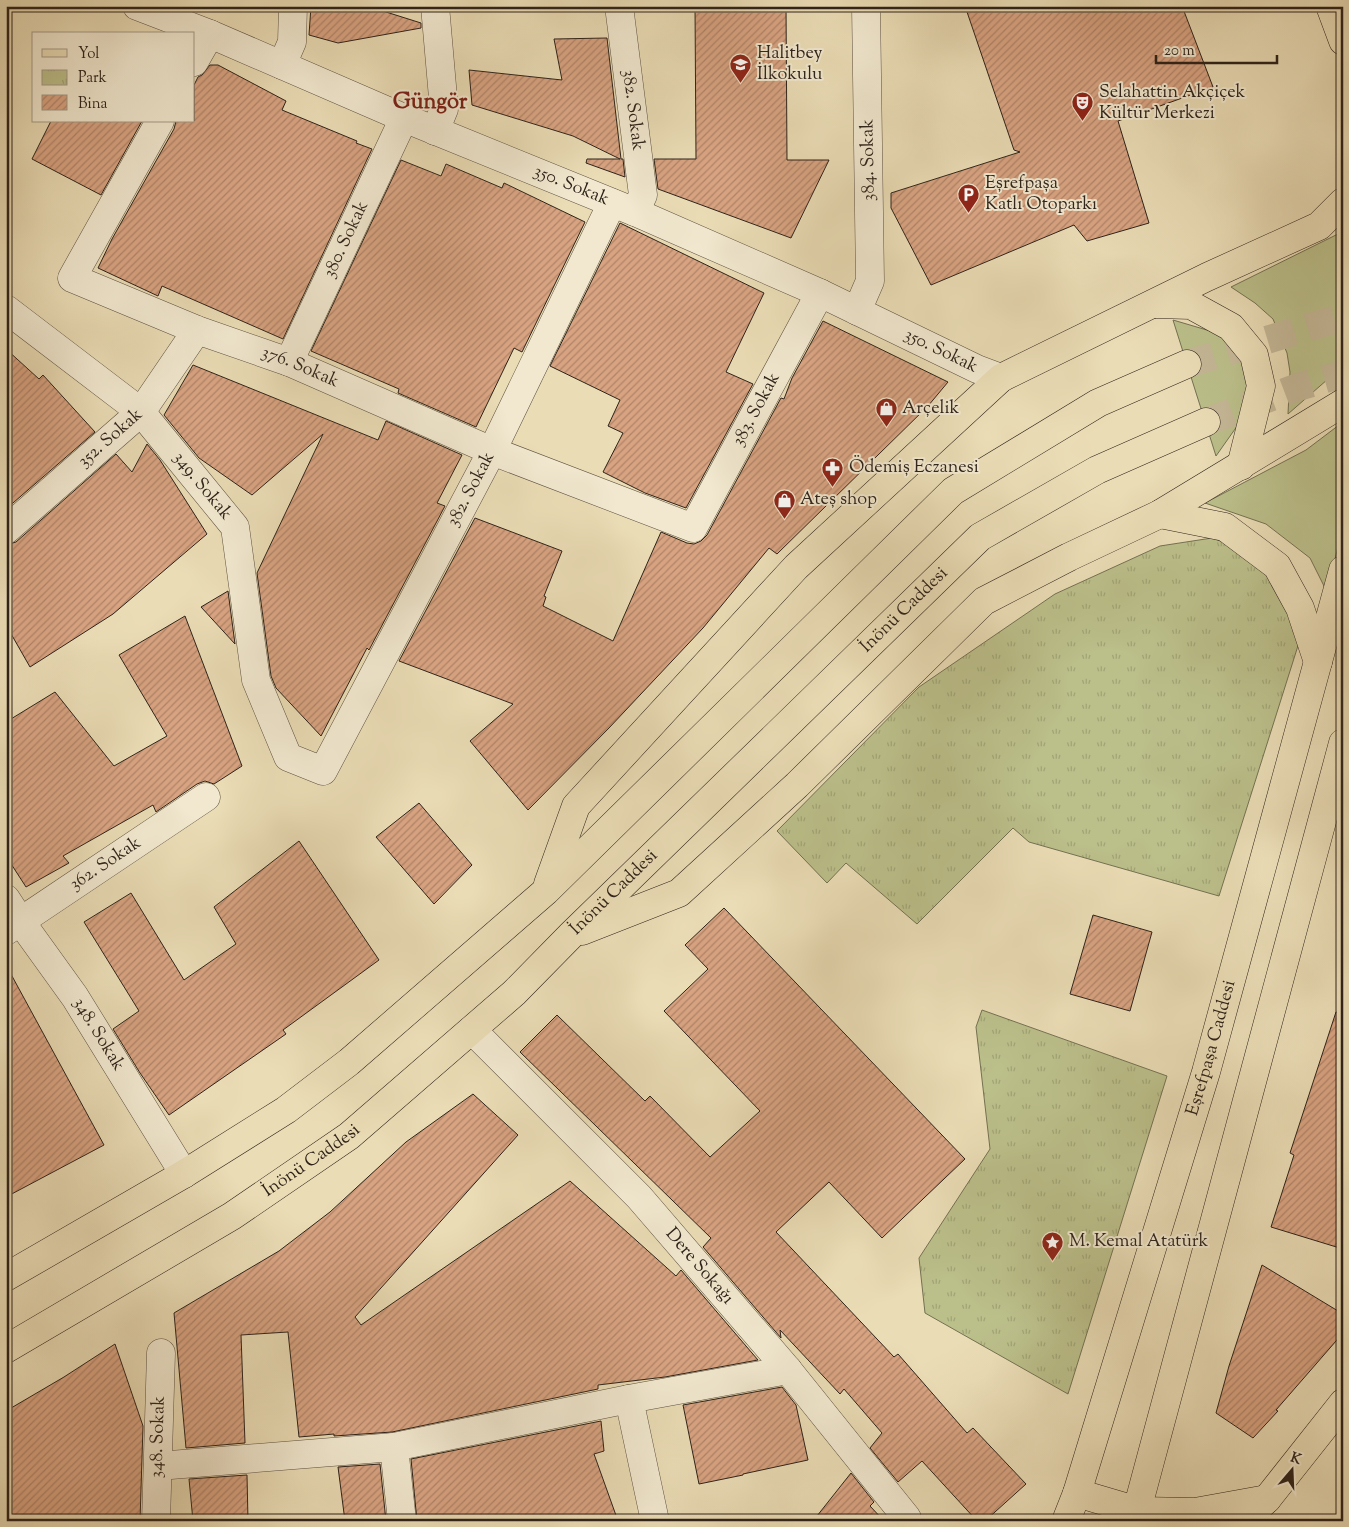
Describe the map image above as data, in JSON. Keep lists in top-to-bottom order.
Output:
{
  "streets": {
    "main road": ["İnönü Caddesi", "Eşrefpaşa Caddesi"],
    "street": [
      "382. Sokak",
      "384. Sokak",
      "350. Sokak",
      "380. Sokak",
      "376. Sokak",
      "383. Sokak",
      "352. Sokak",
      "349. Sokak",
      "362. Sokak",
      "348. Sokak",
      "Dere Sokağı"
    ]
  },
  "crossings": [
    ["382. Sokak", "350. Sokak"],
    ["382. Sokak", "376. Sokak"],
    ["382. Sokak", "349. Sokak"],
    ["384. Sokak", "350. Sokak"],
    ["350. Sokak", "380. Sokak"],
    ["350. Sokak", "383. Sokak"],
    ["380. Sokak", "376. Sokak"],
    ["376. Sokak", "383. Sokak"],
    ["376. Sokak", "352. Sokak"],
    ["352. Sokak", "349. Sokak"],
    ["İnönü Caddesi", "Dere Sokağı"],
    ["362. Sokak", "348. Sokak"]
  ],
  "districts": ["Güngör"],
  "places": {
    "school or university": ["Halitbey İlkokulu"],
    "theatre": ["Selahattin Akçiçek Kültür Merkezi"],
    "parking": ["Eşrefpaşa Katlı Otoparkı"],
    "shop": ["Arçelik", "Ateş shop"],
    "pharmacy": ["Ödemiş Eczanesi"],
    "place": ["M. Kemal Atatürk"]
  },
  "legend": ["Yol", "Park", "Bina"],
  "scale_bar": "20 m",
  "north": "top"
}
